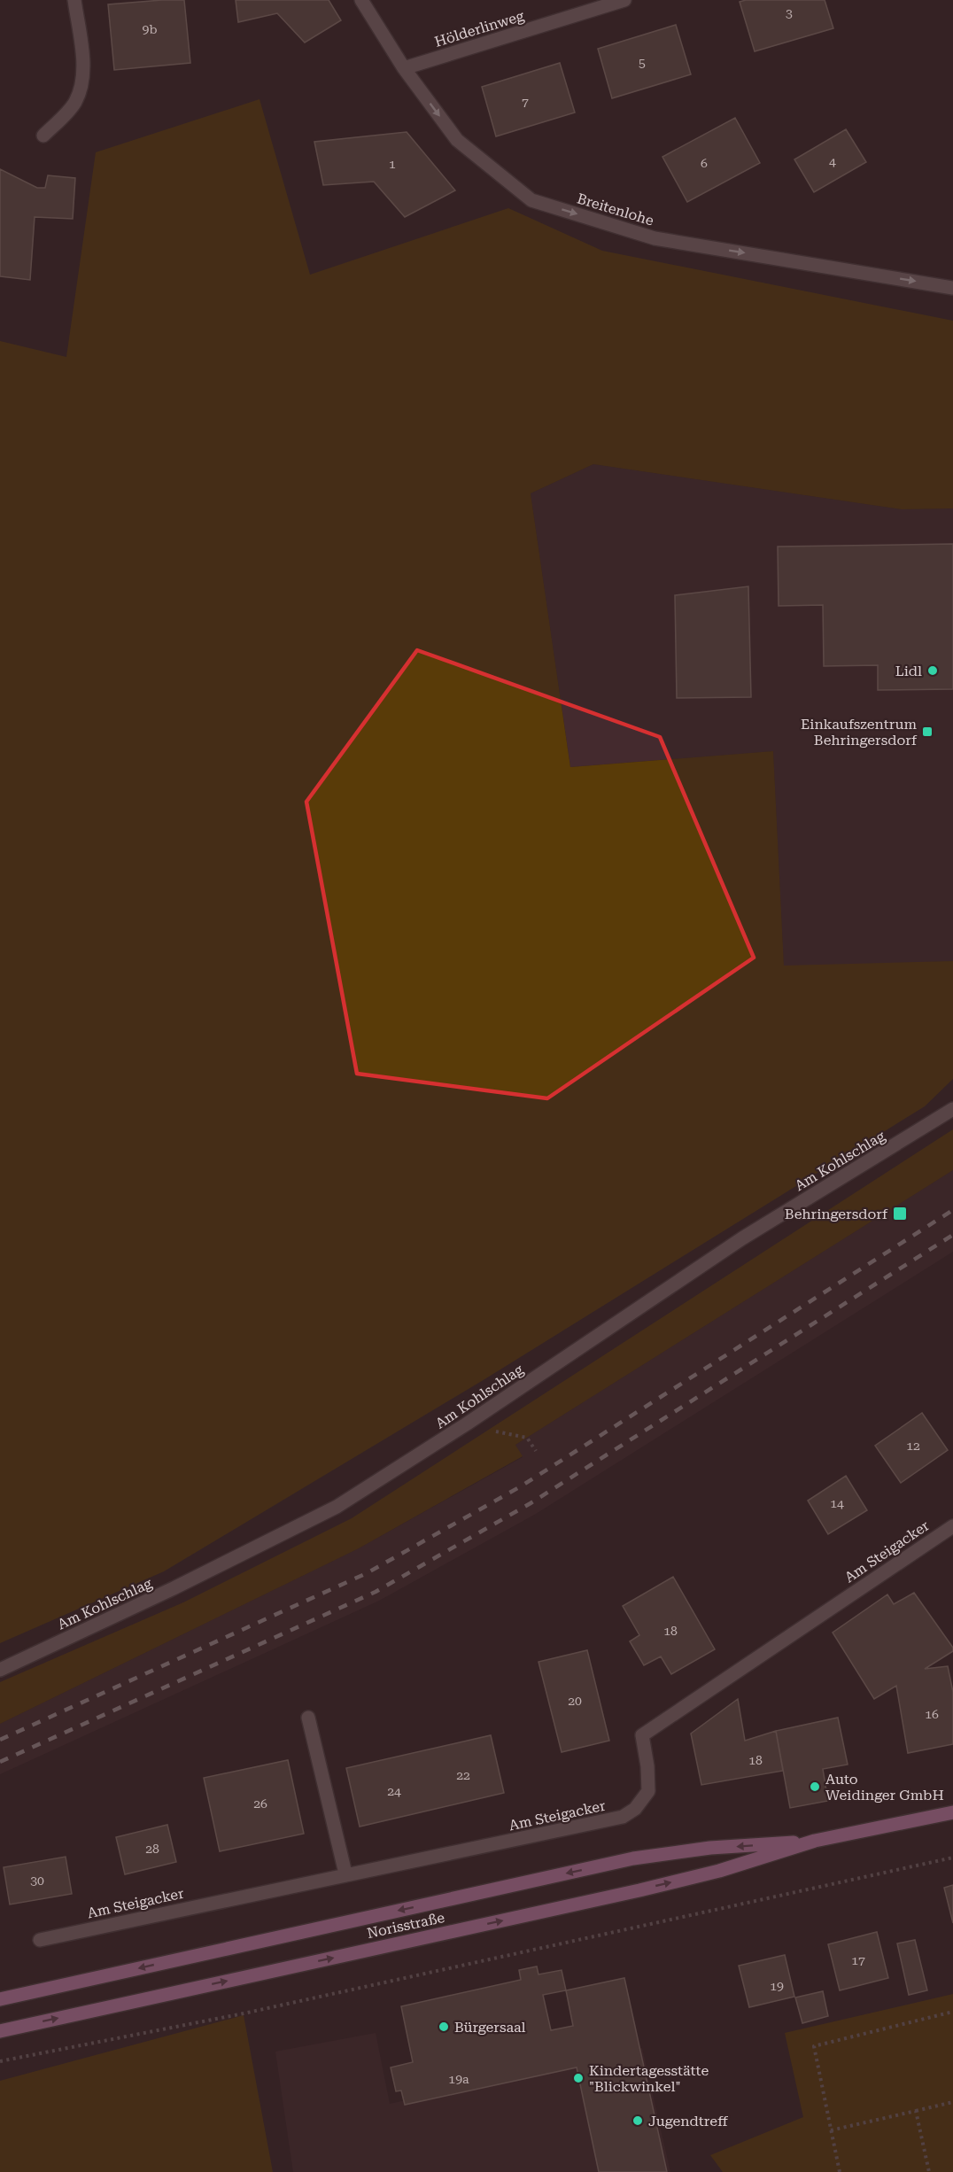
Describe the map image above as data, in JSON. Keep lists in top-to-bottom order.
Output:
{
  "streets": {
    "main road": ["Norisstraße"],
    "street": [
      "Hölderlinweg",
      "Breitenlohe",
      "Am Kohlschlag",
      "Am Steigacker"
    ]
  },
  "crossings": [
    ["Hölderlinweg", "Breitenlohe"]
  ],
  "one_way": ["Breitenlohe"],
  "places": {
    "other": [
      "Lidl",
      "Auto Weidinger GmbH",
      "Bürgersaal",
      "Kindertagesstätte \"Blickwinkel\"",
      "Jugendtreff"
    ],
    "transit": ["Einkaufszentrum Behringersdorf", "Behringersdorf"]
  },
  "house_numbers": [
    "3",
    "9b",
    "5",
    "7",
    "4",
    "6",
    "1",
    "12",
    "14",
    "18",
    "20",
    "16",
    "18",
    "22",
    "24",
    "26",
    "28",
    "30",
    "17",
    "19",
    "19a"
  ]
}
